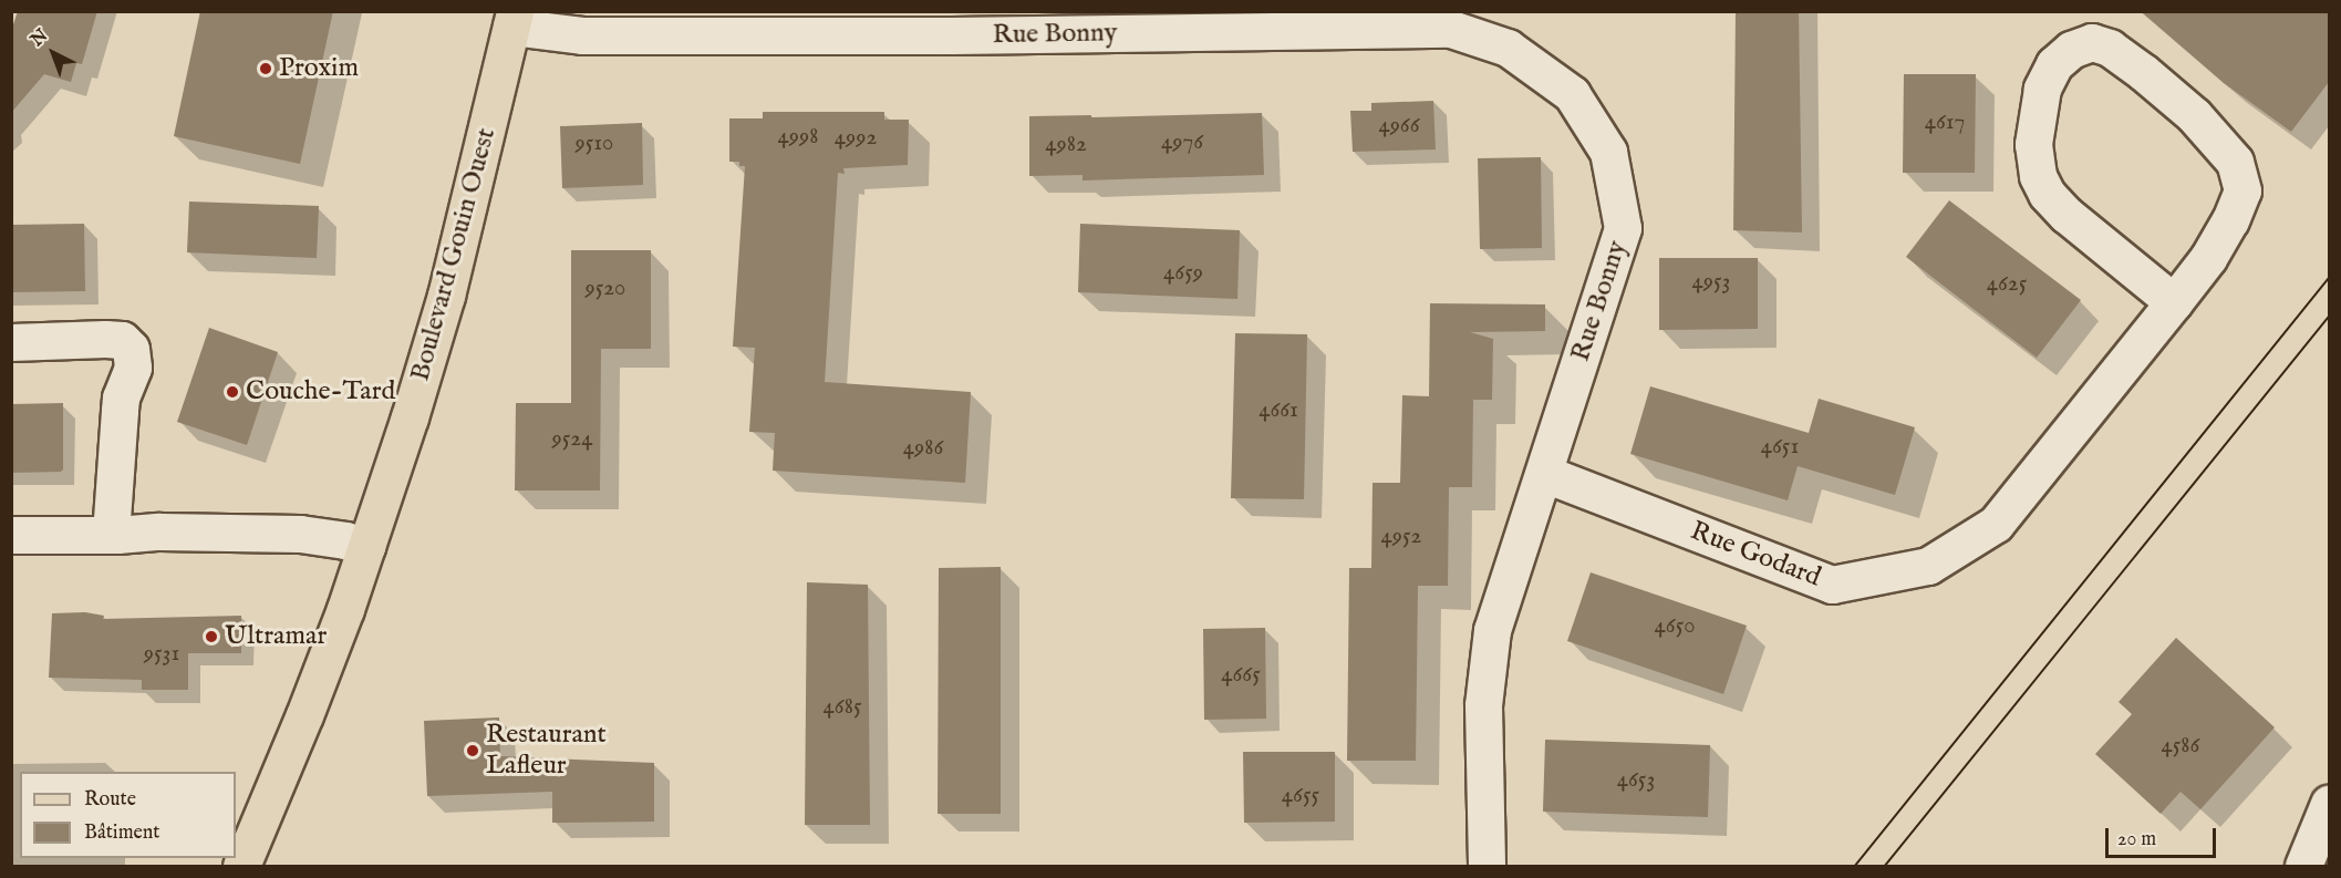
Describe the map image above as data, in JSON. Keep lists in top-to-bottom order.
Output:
{
  "streets": {
    "main road": ["Boulevard Gouin Ouest"],
    "street": ["Rue Bonny", "Rue Godard"]
  },
  "crossings": [
    ["Rue Bonny", "Boulevard Gouin Ouest"],
    ["Rue Bonny", "Rue Godard"]
  ],
  "places": [
    "Proxim",
    "Couche-Tard",
    "Ultramar",
    "Restaurant Lafleur"
  ],
  "house_numbers": [
    "4617",
    "4966",
    "4998",
    "4992",
    "4976",
    "9510",
    "4982",
    "4659",
    "4953",
    "4625",
    "9520",
    "4661",
    "9524",
    "4651",
    "4986",
    "4952",
    "4650",
    "9531",
    "4665",
    "4685",
    "4586",
    "4653",
    "4655"
  ],
  "legend": ["Route", "Bâtiment"],
  "scale_bar": "20 m",
  "north": "top left"
}
